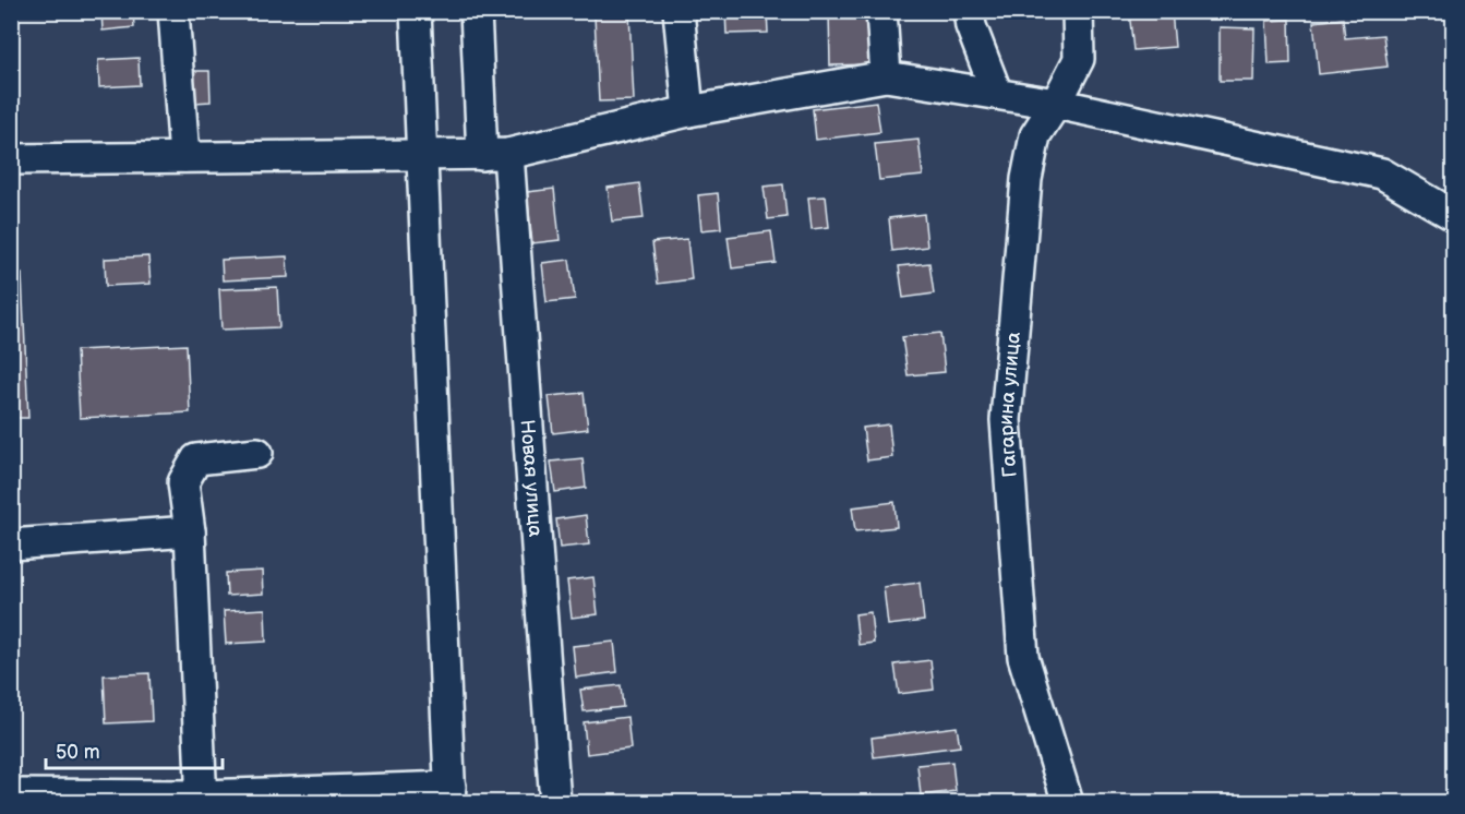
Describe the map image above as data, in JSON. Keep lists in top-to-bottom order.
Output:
{
  "streets": {
    "street": ["Гагарина улица", "Новая улица"]
  },
  "scale_bar": "50 m"
}
